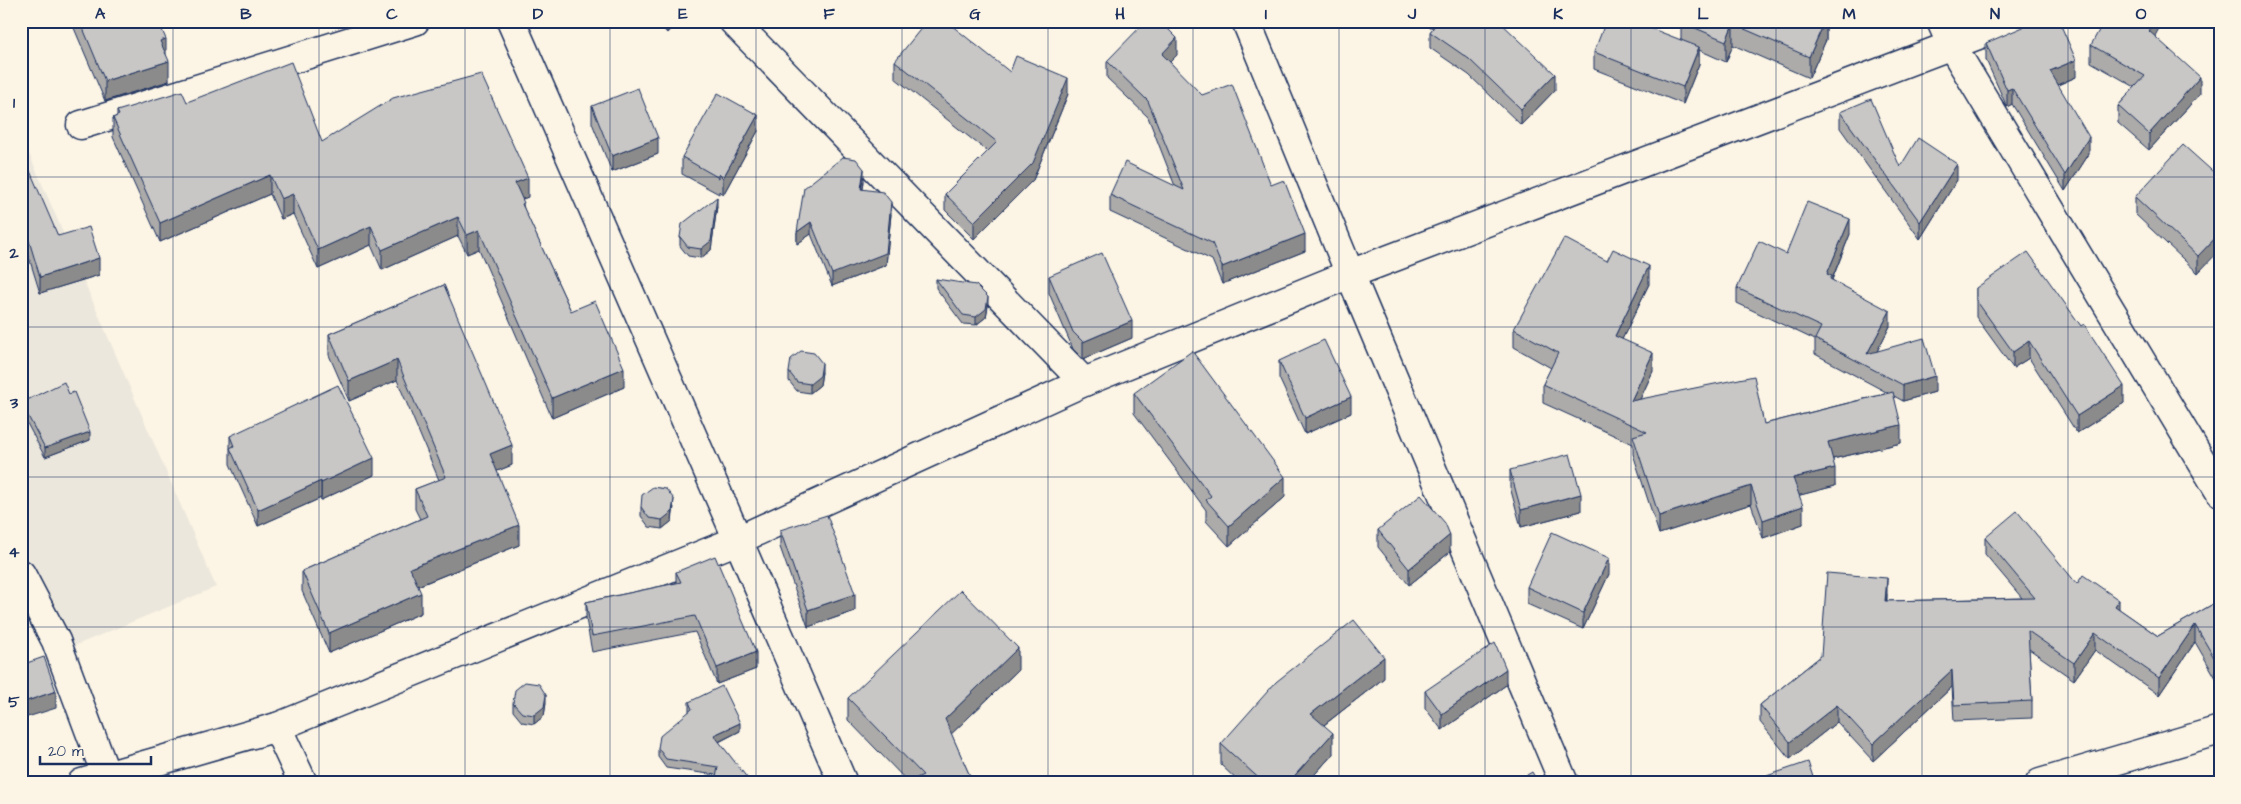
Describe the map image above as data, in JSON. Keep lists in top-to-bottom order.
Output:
{
  "scale_bar": "20 m",
  "grid": {
    "columns": [
      "A",
      "B",
      "C",
      "D",
      "E",
      "F",
      "G",
      "H",
      "I",
      "J",
      "K",
      "L",
      "M",
      "N",
      "O"
    ],
    "rows": [
      "1",
      "2",
      "3",
      "4",
      "5"
    ]
  }
}
